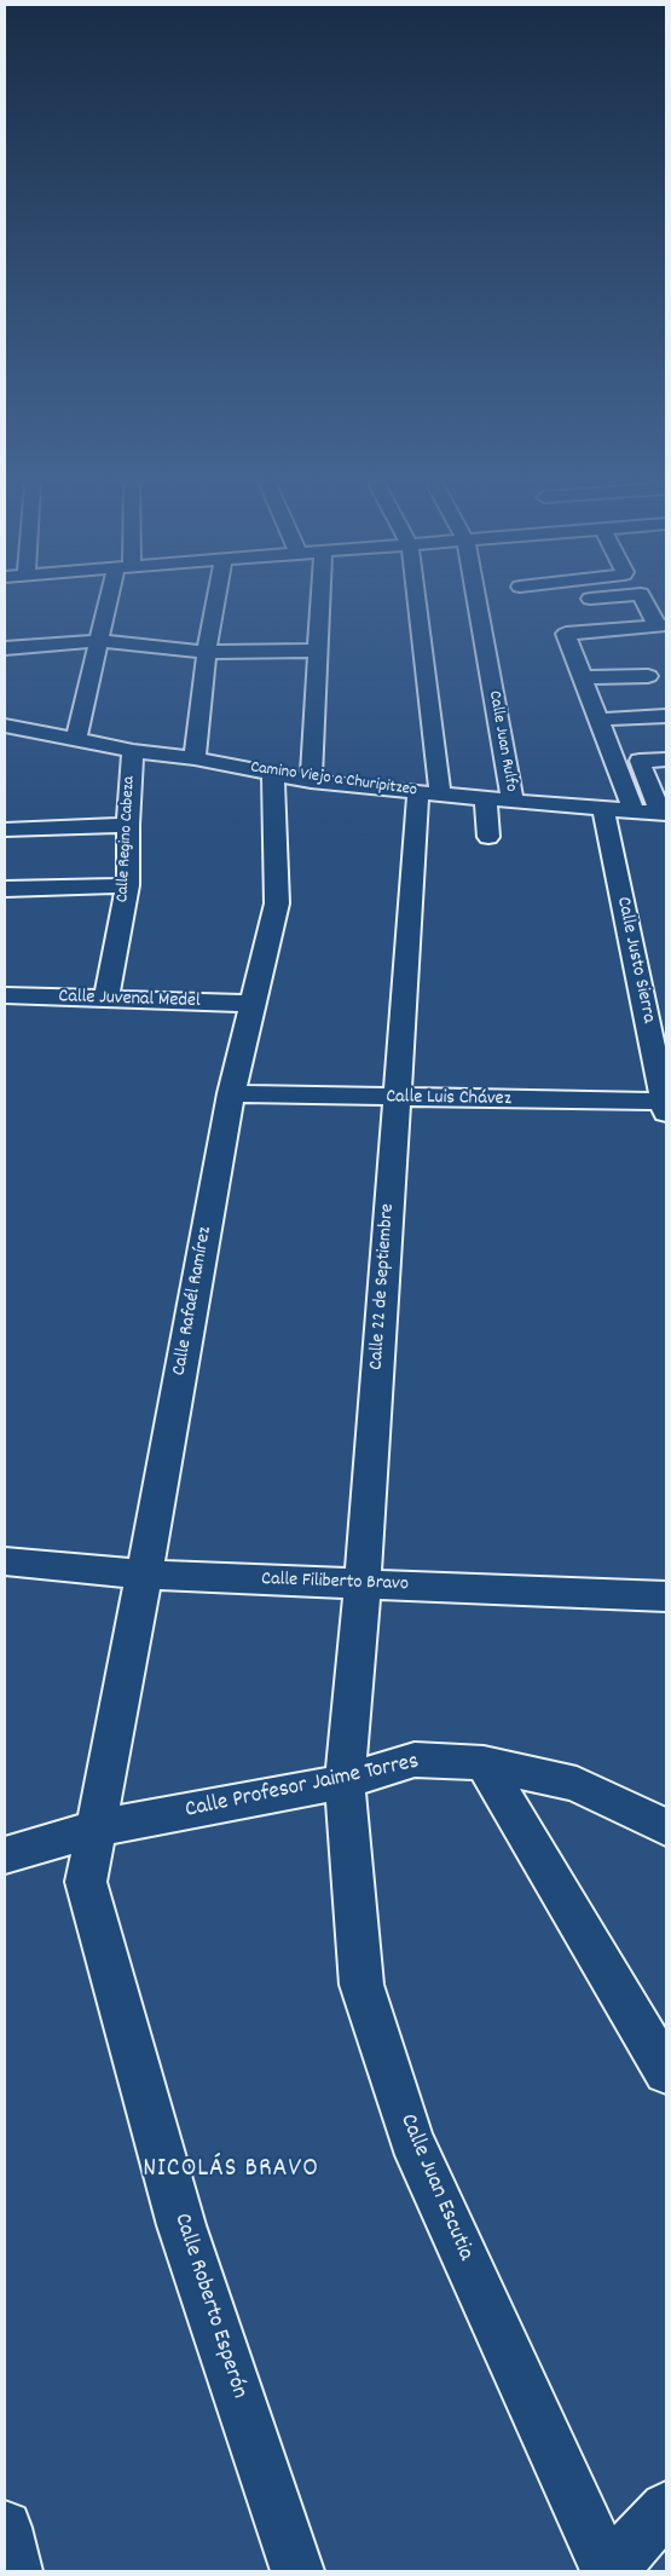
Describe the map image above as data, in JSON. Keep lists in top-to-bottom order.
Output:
{
  "streets": {
    "street": [
      "Calle Juan Rulfo",
      "Camino Viejo a Churipitzeo",
      "Calle Regino Cabeza",
      "Calle Justo Sierra",
      "Calle Juvenal Medel",
      "Calle Luis Chávez",
      "Calle 22 de Septiembre",
      "Calle Rafaél Ramírez",
      "Calle Filiberto Bravo",
      "Calle Profesor Jaime Torres",
      "Calle Juan Escutia",
      "Calle Roberto Esperón"
    ]
  },
  "crossings": [
    ["Calle Juan Rulfo", "Camino Viejo a Churipitzeo"],
    ["Camino Viejo a Churipitzeo", "Calle Regino Cabeza"],
    ["Camino Viejo a Churipitzeo", "Calle Justo Sierra"],
    ["Camino Viejo a Churipitzeo", "Calle 22 de Septiembre"],
    ["Camino Viejo a Churipitzeo", "Calle Rafaél Ramírez"],
    ["Calle Regino Cabeza", "Calle Juvenal Medel"],
    ["Calle Justo Sierra", "Calle Luis Chávez"],
    ["Calle Juvenal Medel", "Calle Rafaél Ramírez"],
    ["Calle Luis Chávez", "Calle 22 de Septiembre"],
    ["Calle Luis Chávez", "Calle Rafaél Ramírez"],
    ["Calle 22 de Septiembre", "Calle Filiberto Bravo"],
    ["Calle 22 de Septiembre", "Calle Profesor Jaime Torres"],
    ["Calle 22 de Septiembre", "Calle Juan Escutia"],
    ["Calle Rafaél Ramírez", "Calle Filiberto Bravo"],
    ["Calle Rafaél Ramírez", "Calle Profesor Jaime Torres"],
    ["Calle Rafaél Ramírez", "Calle Roberto Esperón"],
    ["Calle Profesor Jaime Torres", "Calle Juan Escutia"],
    ["Calle Profesor Jaime Torres", "Calle Roberto Esperón"]
  ],
  "districts": ["NICOLÁS BRAVO"]
}
